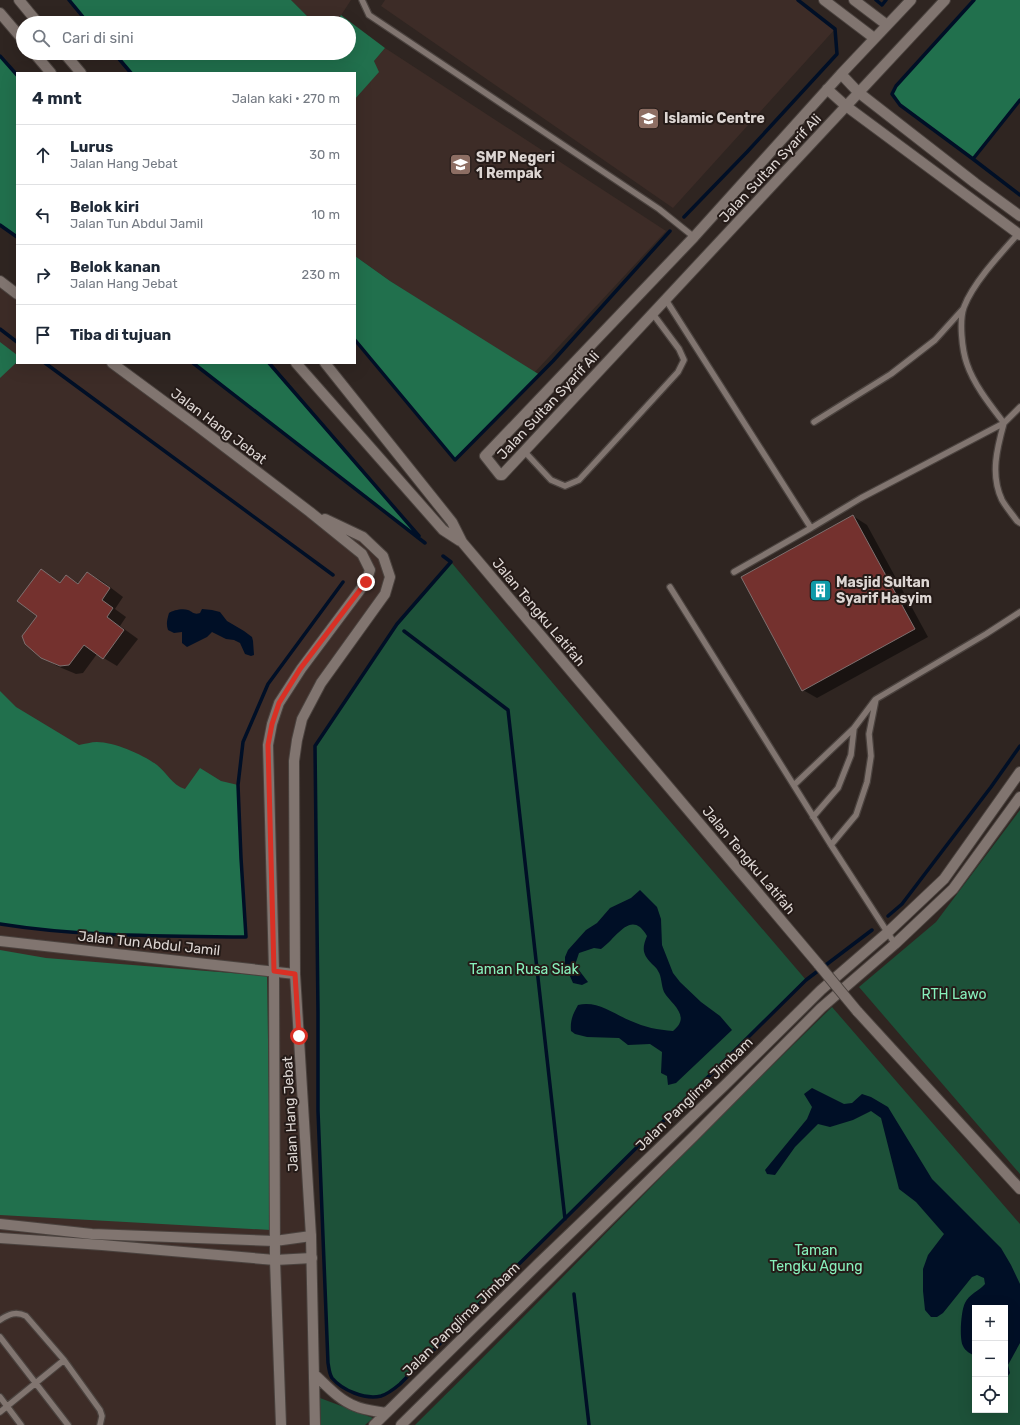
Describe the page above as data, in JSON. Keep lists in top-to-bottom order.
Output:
{
  "streets": {
    "street": [
      "Jalan Sultan Syarif Ali",
      "Jalan Hang Jebat",
      "Jalan Tengku Latifah",
      "Jalan Tun Abdul Jamil",
      "Jalan Panglima Jimbam"
    ]
  },
  "crossings": [
    ["Jalan Hang Jebat", "Jalan Tun Abdul Jamil"]
  ],
  "parks": ["Taman Rusa Siak", "RTH Lawo", "Taman Tengku Agung"],
  "places": {
    "school or university": ["Islamic Centre", "SMP Negeri 1 Rempak"],
    "building": ["Masjid Sultan Syarif Hasyim"]
  },
  "page": {
    "search": "Cari di sini",
    "heading": ["4 mnt", "Jalan kaki · 270 m"],
    "list": [
      ["Lurus", "Jalan Hang Jebat", "30 m"],
      ["Belok kiri", "Jalan Tun Abdul Jamil", "10 m"],
      ["Belok kanan", "Jalan Hang Jebat", "230 m"],
      "Tiba di tujuan"
    ],
    "map_buttons": ["+", "−"]
  }
}
